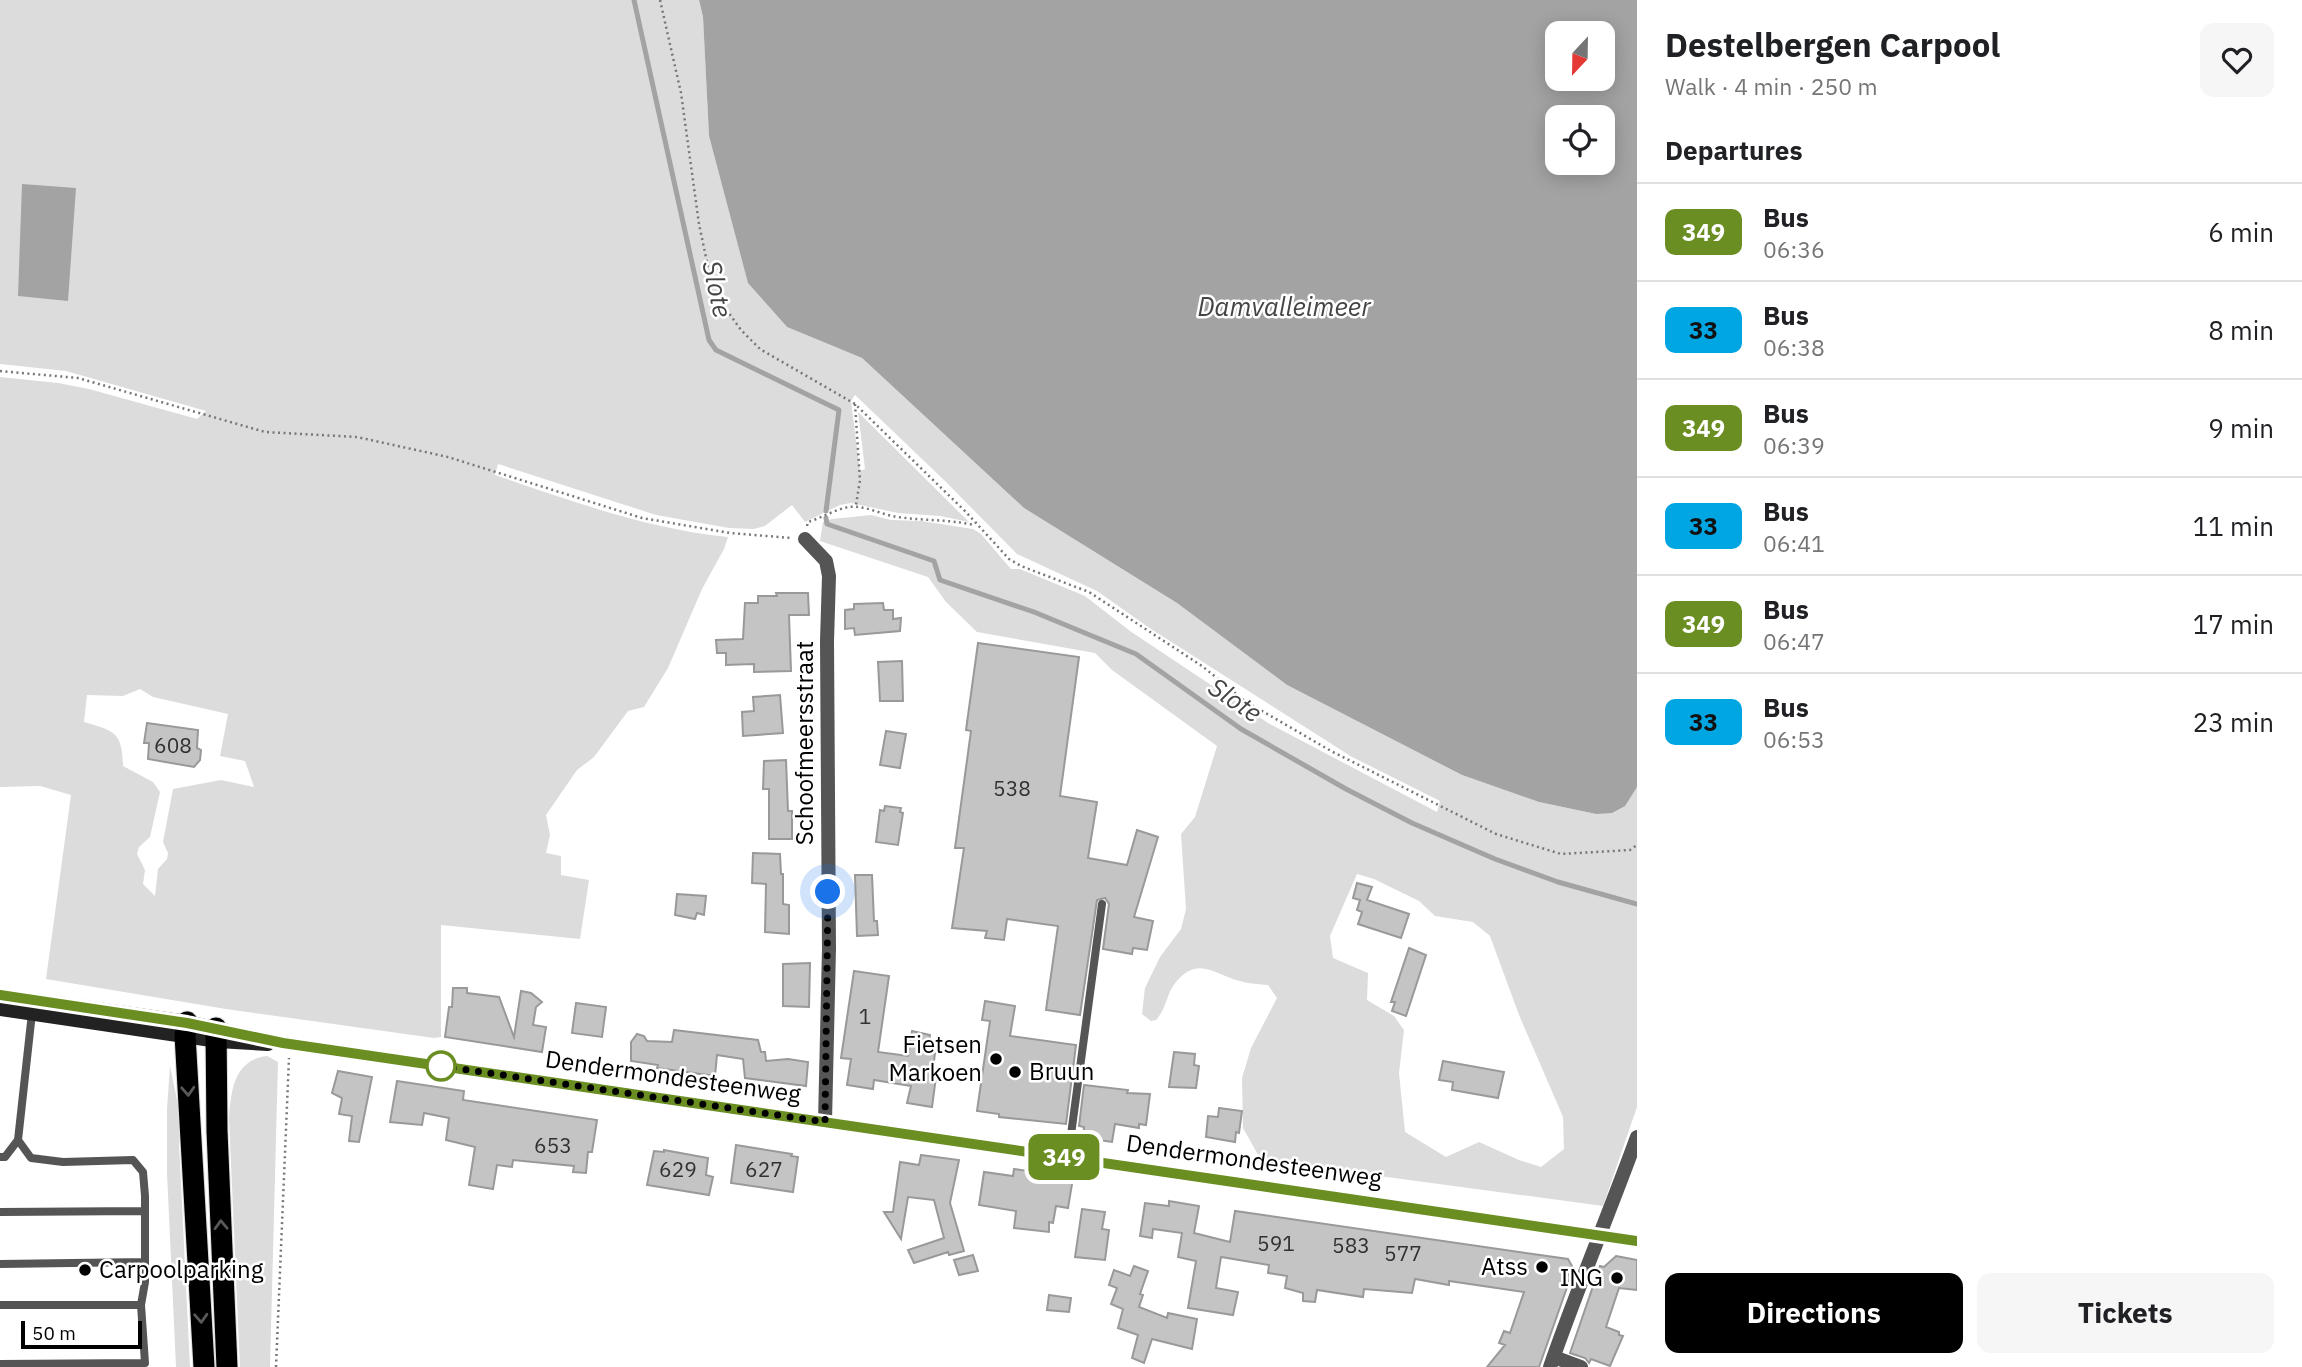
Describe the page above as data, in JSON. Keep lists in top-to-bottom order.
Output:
{
  "streets": {
    "main road": ["Dendermondesteenweg"],
    "street": ["Schoofmeersstraat"]
  },
  "crossings": [
    ["Schoofmeersstraat", "Dendermondesteenweg"]
  ],
  "water": ["Slote", "Damvalleimeer"],
  "places": [
    "Fietsen Markoen",
    "Bruun",
    "Atss",
    "Carpoolparking",
    "ING"
  ],
  "lines": ["bus line 349"],
  "house_numbers": [
    "608",
    "538",
    "1",
    "653",
    "629",
    "627",
    "591",
    "583",
    "577"
  ],
  "scale_bar": "50 m",
  "north": "bottom",
  "page": {
    "on_map": "349",
    "heading": [
      ["Destelbergen Carpool", "Walk · 4 min · 250 m"],
      "Departures"
    ],
    "list": [
      {
        "mark": "349",
        "name": "Bus",
        "note": "06:36",
        "value": "6 min"
      },
      {
        "mark": "33",
        "name": "Bus",
        "note": "06:38",
        "value": "8 min"
      },
      {
        "mark": "349",
        "name": "Bus",
        "note": "06:39",
        "value": "9 min"
      },
      {
        "mark": "33",
        "name": "Bus",
        "note": "06:41",
        "value": "11 min"
      },
      {
        "mark": "349",
        "name": "Bus",
        "note": "06:47",
        "value": "17 min"
      },
      {
        "mark": "33",
        "name": "Bus",
        "note": "06:53",
        "value": "23 min"
      }
    ],
    "buttons": ["Directions", "Tickets"],
    "scale": "50 m"
  }
}
